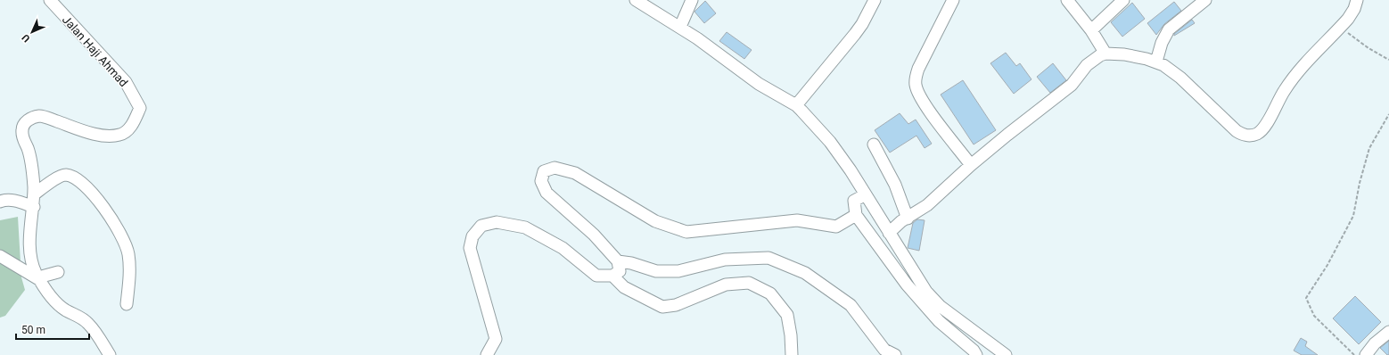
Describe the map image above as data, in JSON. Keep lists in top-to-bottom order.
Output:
{
  "streets": {
    "street": ["Jalan Haji Ahmad"]
  },
  "scale_bar": "50 m",
  "north": "bottom left"
}
